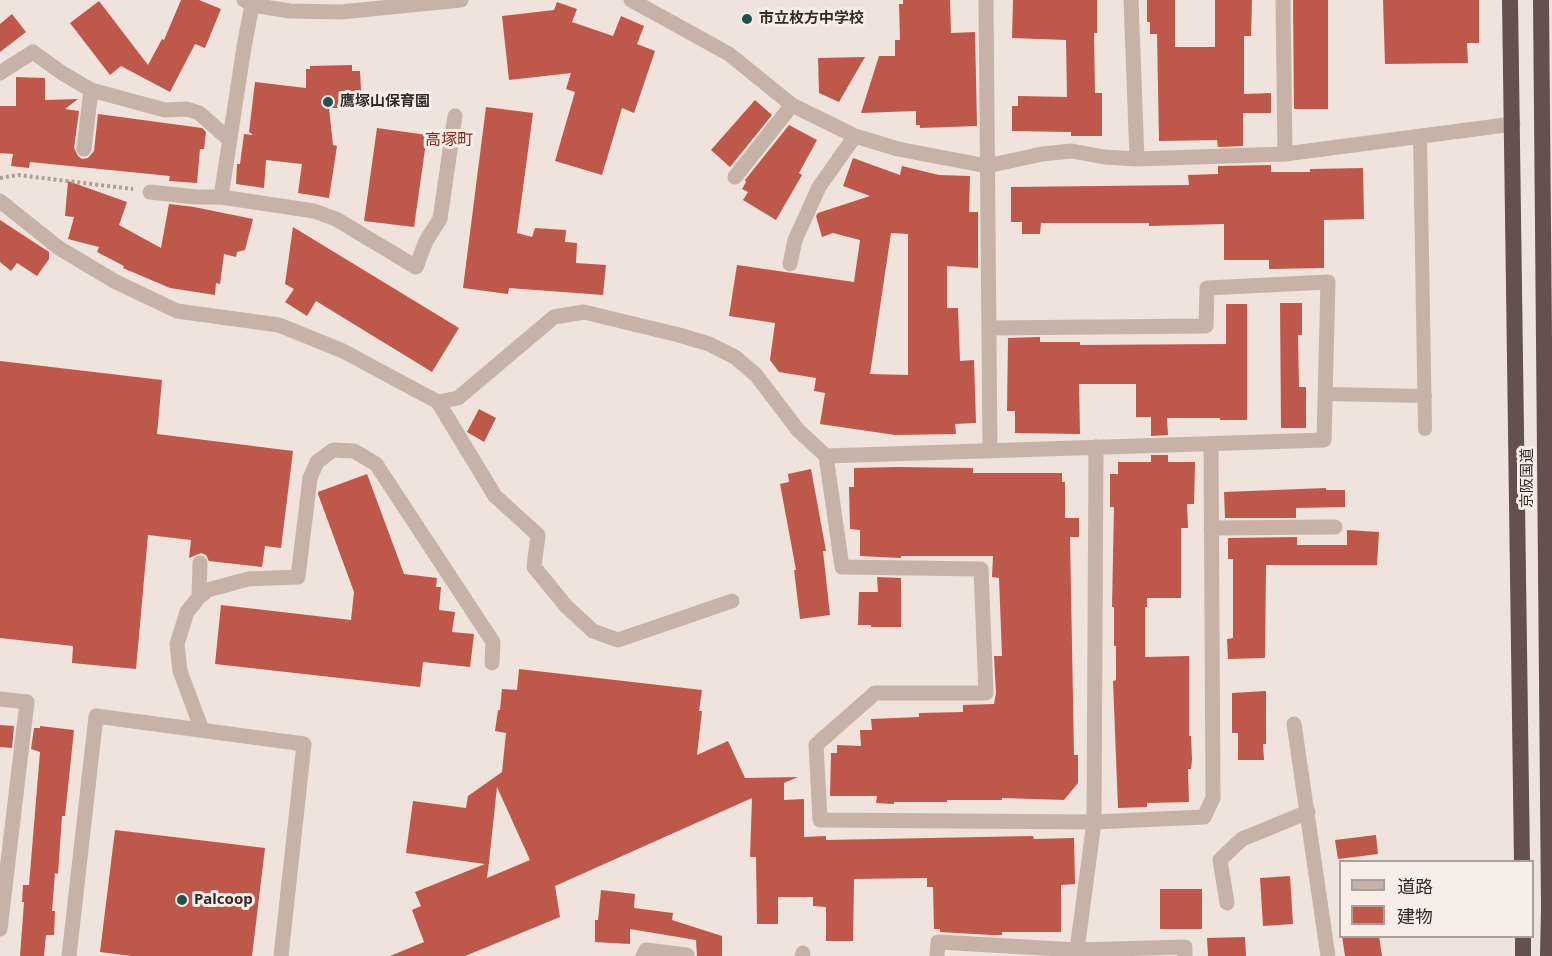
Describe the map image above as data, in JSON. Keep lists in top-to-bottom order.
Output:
{
  "streets": {
    "highway": ["京阪国道"]
  },
  "districts": ["高塚町"],
  "places": ["市立枚方中学校", "鷹塚山保育園", "Palcoop"],
  "legend": ["道路", "建物"]
}
